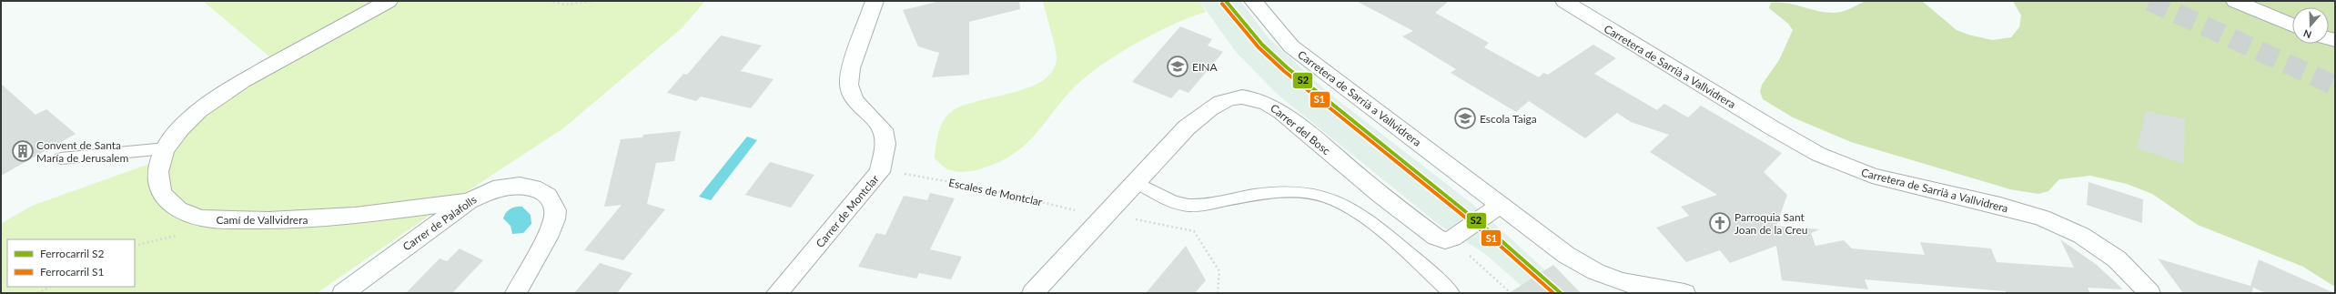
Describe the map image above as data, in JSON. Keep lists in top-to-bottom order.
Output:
{
  "streets": {
    "street": [
      "Carretera de Sarrià a Vallvidrera",
      "Carrer del Bosc",
      "Carrer de Montclar",
      "Camí de Vallvidrera",
      "Carrer de Palafolls"
    ],
    "path": ["Escales de Montclar"]
  },
  "crossings": [
    ["Carretera de Sarrià a Vallvidrera", "Carrer del Bosc"],
    ["Camí de Vallvidrera", "Carrer de Palafolls"]
  ],
  "places": {
    "school or university": ["EINA", "Escola Taiga"],
    "building": ["Convent de Santa María de Jerusalem"],
    "church": ["Parroquia Sant Joan de la Creu"]
  },
  "lines": ["rail line S2", "rail line S1"],
  "legend": ["Ferrocarril S2", "Ferrocarril S1"],
  "north": "bottom"
}
